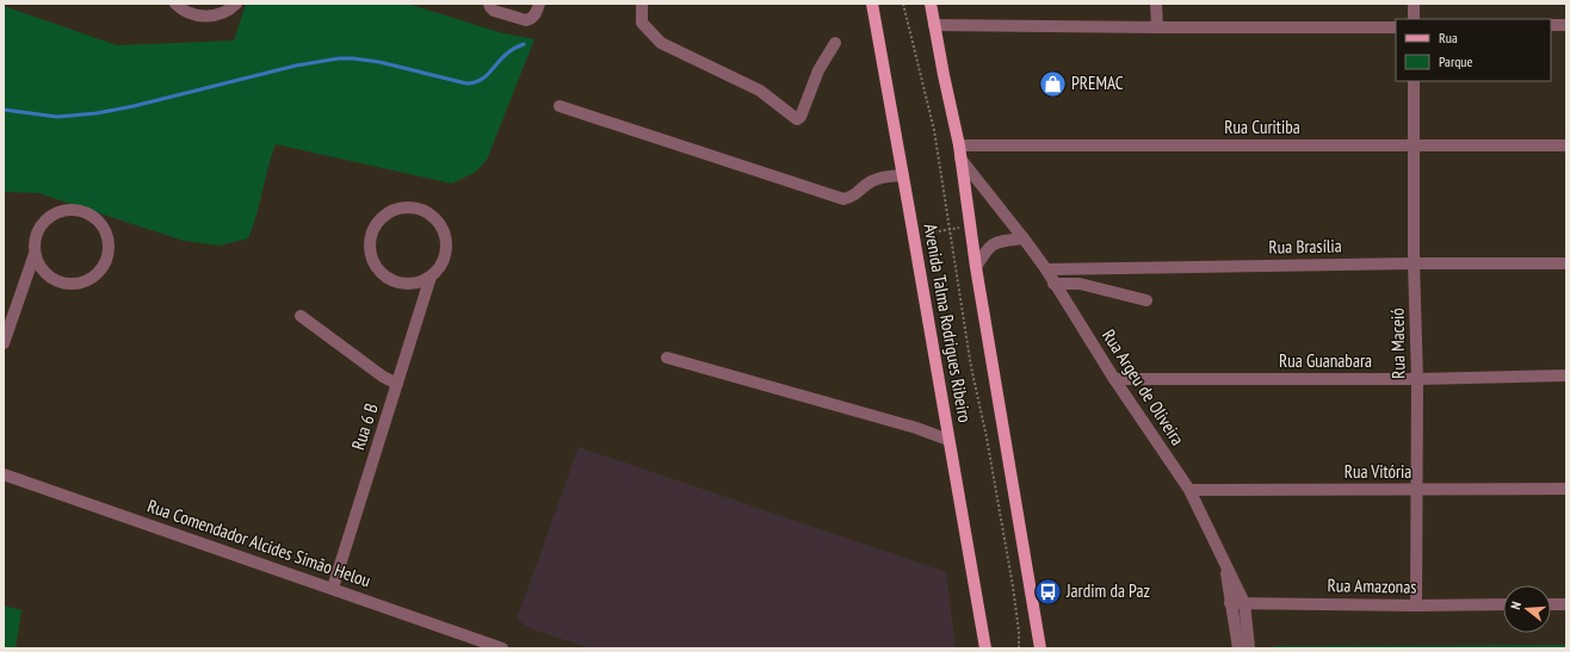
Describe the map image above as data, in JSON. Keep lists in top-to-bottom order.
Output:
{
  "streets": {
    "main road": ["Avenida Talma Rodrigues Ribeiro"],
    "street": [
      "Rua Curitiba",
      "Rua Brasília",
      "Rua Maceió",
      "Rua Guanabara",
      "Rua Argeu de Oliveira",
      "Rua 6 B",
      "Rua Vitória",
      "Rua Comendador Alcides Simão Helou",
      "Rua Amazonas"
    ]
  },
  "crossings": [
    ["Rua Curitiba", "Avenida Talma Rodrigues Ribeiro"],
    ["Rua Curitiba", "Rua Maceió"],
    ["Rua Brasília", "Rua Maceió"],
    ["Rua Brasília", "Rua Argeu de Oliveira"],
    ["Avenida Talma Rodrigues Ribeiro", "Rua Argeu de Oliveira"],
    ["Rua Maceió", "Rua Guanabara"],
    ["Rua Maceió", "Rua Vitória"],
    ["Rua Maceió", "Rua Amazonas"],
    ["Rua Guanabara", "Rua Argeu de Oliveira"],
    ["Rua Argeu de Oliveira", "Rua Vitória"],
    ["Rua Argeu de Oliveira", "Rua Amazonas"],
    ["Rua 6 B", "Rua Comendador Alcides Simão Helou"]
  ],
  "places": {
    "shop": ["PREMAC"],
    "bus stop": ["Jardim da Paz"]
  },
  "legend": ["Rua", "Parque"],
  "north": "left"
}
